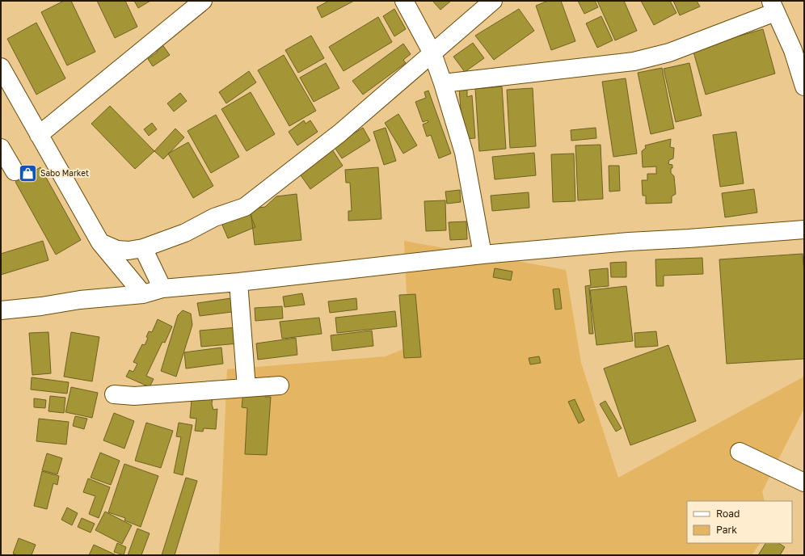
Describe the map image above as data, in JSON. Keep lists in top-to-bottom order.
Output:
{
  "places": {
    "shop": ["Sabo Market"]
  },
  "legend": ["Road", "Park"]
}
